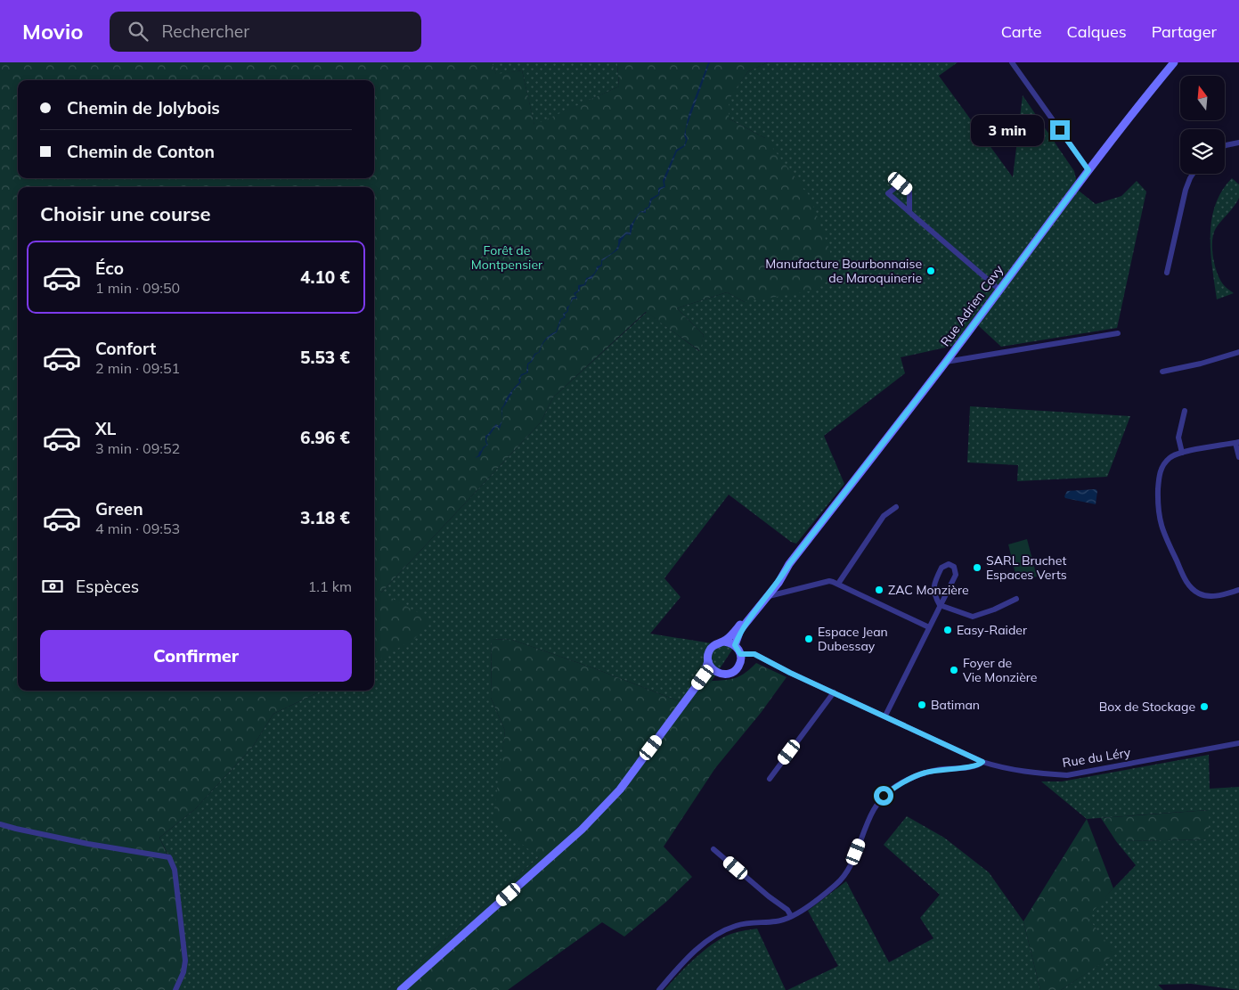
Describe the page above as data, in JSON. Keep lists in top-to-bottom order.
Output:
{
  "streets": {
    "main road": ["Rue Adrien Cavy"],
    "street": ["Rue du Léry"]
  },
  "crossings": [
    ["Rue Adrien Cavy", "Rue du Léry"]
  ],
  "parks": ["Forêt de Montpensier"],
  "places": [
    "Manufacture Bourbonnaise de Maroquinerie",
    "SARL Bruchet Espaces Verts",
    "ZAC Monzière",
    "Easy-Raider",
    "Espace Jean Dubessay",
    "Foyer de Vie Monzière",
    "Batiman",
    "Box de Stockage"
  ],
  "north": "top",
  "page": {
    "header": "Movio",
    "search": "Rechercher",
    "nav": ["Carte", "Calques", "Partager"],
    "banner": ["Chemin de Jolybois", "Chemin de Conton"],
    "bubble": "3 min",
    "heading": "Choisir une course",
    "list": [
      {
        "name": "Éco",
        "note": "1 min · 09:50",
        "value": "4.10 €"
      },
      {
        "name": "Confort",
        "note": "2 min · 09:51",
        "value": "5.53 €"
      },
      {
        "name": "XL",
        "note": "3 min · 09:52",
        "value": "6.96 €"
      },
      {
        "name": "Green",
        "note": "4 min · 09:53",
        "value": "3.18 €"
      }
    ],
    "pay": ["Espèces", "1.1 km"],
    "buttons": "Confirmer"
  }
}
